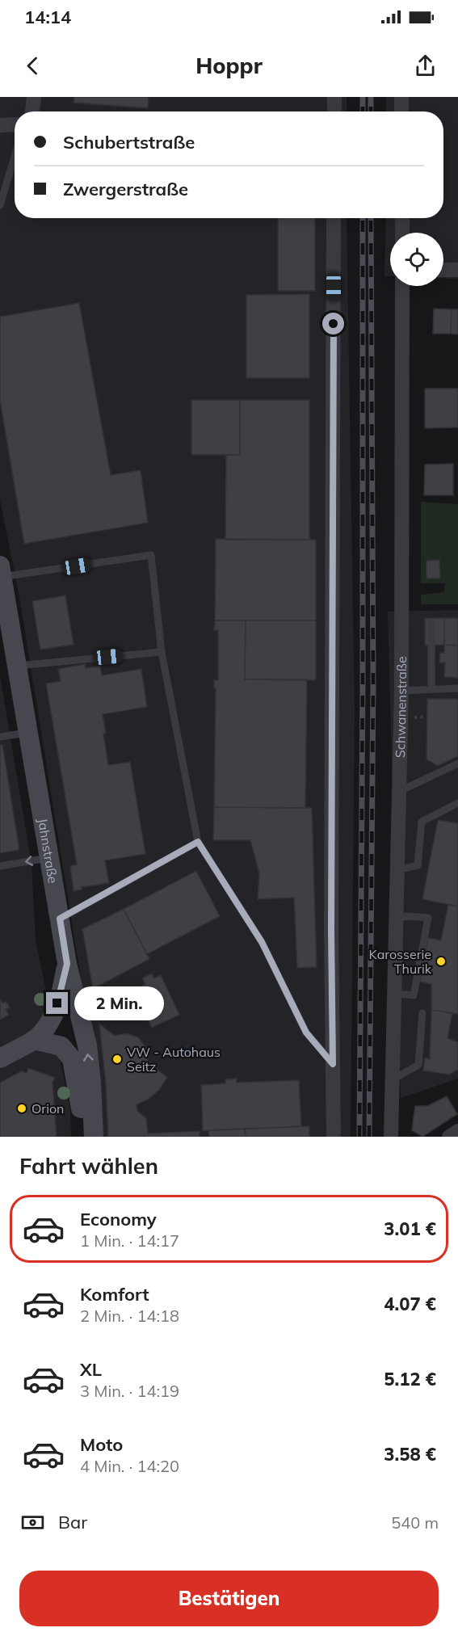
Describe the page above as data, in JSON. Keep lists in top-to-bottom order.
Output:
{
  "streets": {
    "main road": ["Jahnstraße"],
    "street": ["Schwanenstraße"]
  },
  "places": ["Karosserie Thurik", "VW - Autohaus Seitz", "Orion"],
  "page": {
    "status": "14:14",
    "header": "Hoppr",
    "banner": ["Schubertstraße", "Zwergerstraße"],
    "bubble": "2 Min.",
    "heading": "Fahrt wählen",
    "list": [
      {
        "name": "Economy",
        "note": "1 Min. · 14:17",
        "value": "3.01 €"
      },
      {
        "name": "Komfort",
        "note": "2 Min. · 14:18",
        "value": "4.07 €"
      },
      {
        "name": "XL",
        "note": "3 Min. · 14:19",
        "value": "5.12 €"
      },
      {
        "name": "Moto",
        "note": "4 Min. · 14:20",
        "value": "3.58 €"
      }
    ],
    "pay": ["Bar", "540 m"],
    "buttons": "Bestätigen"
  }
}
